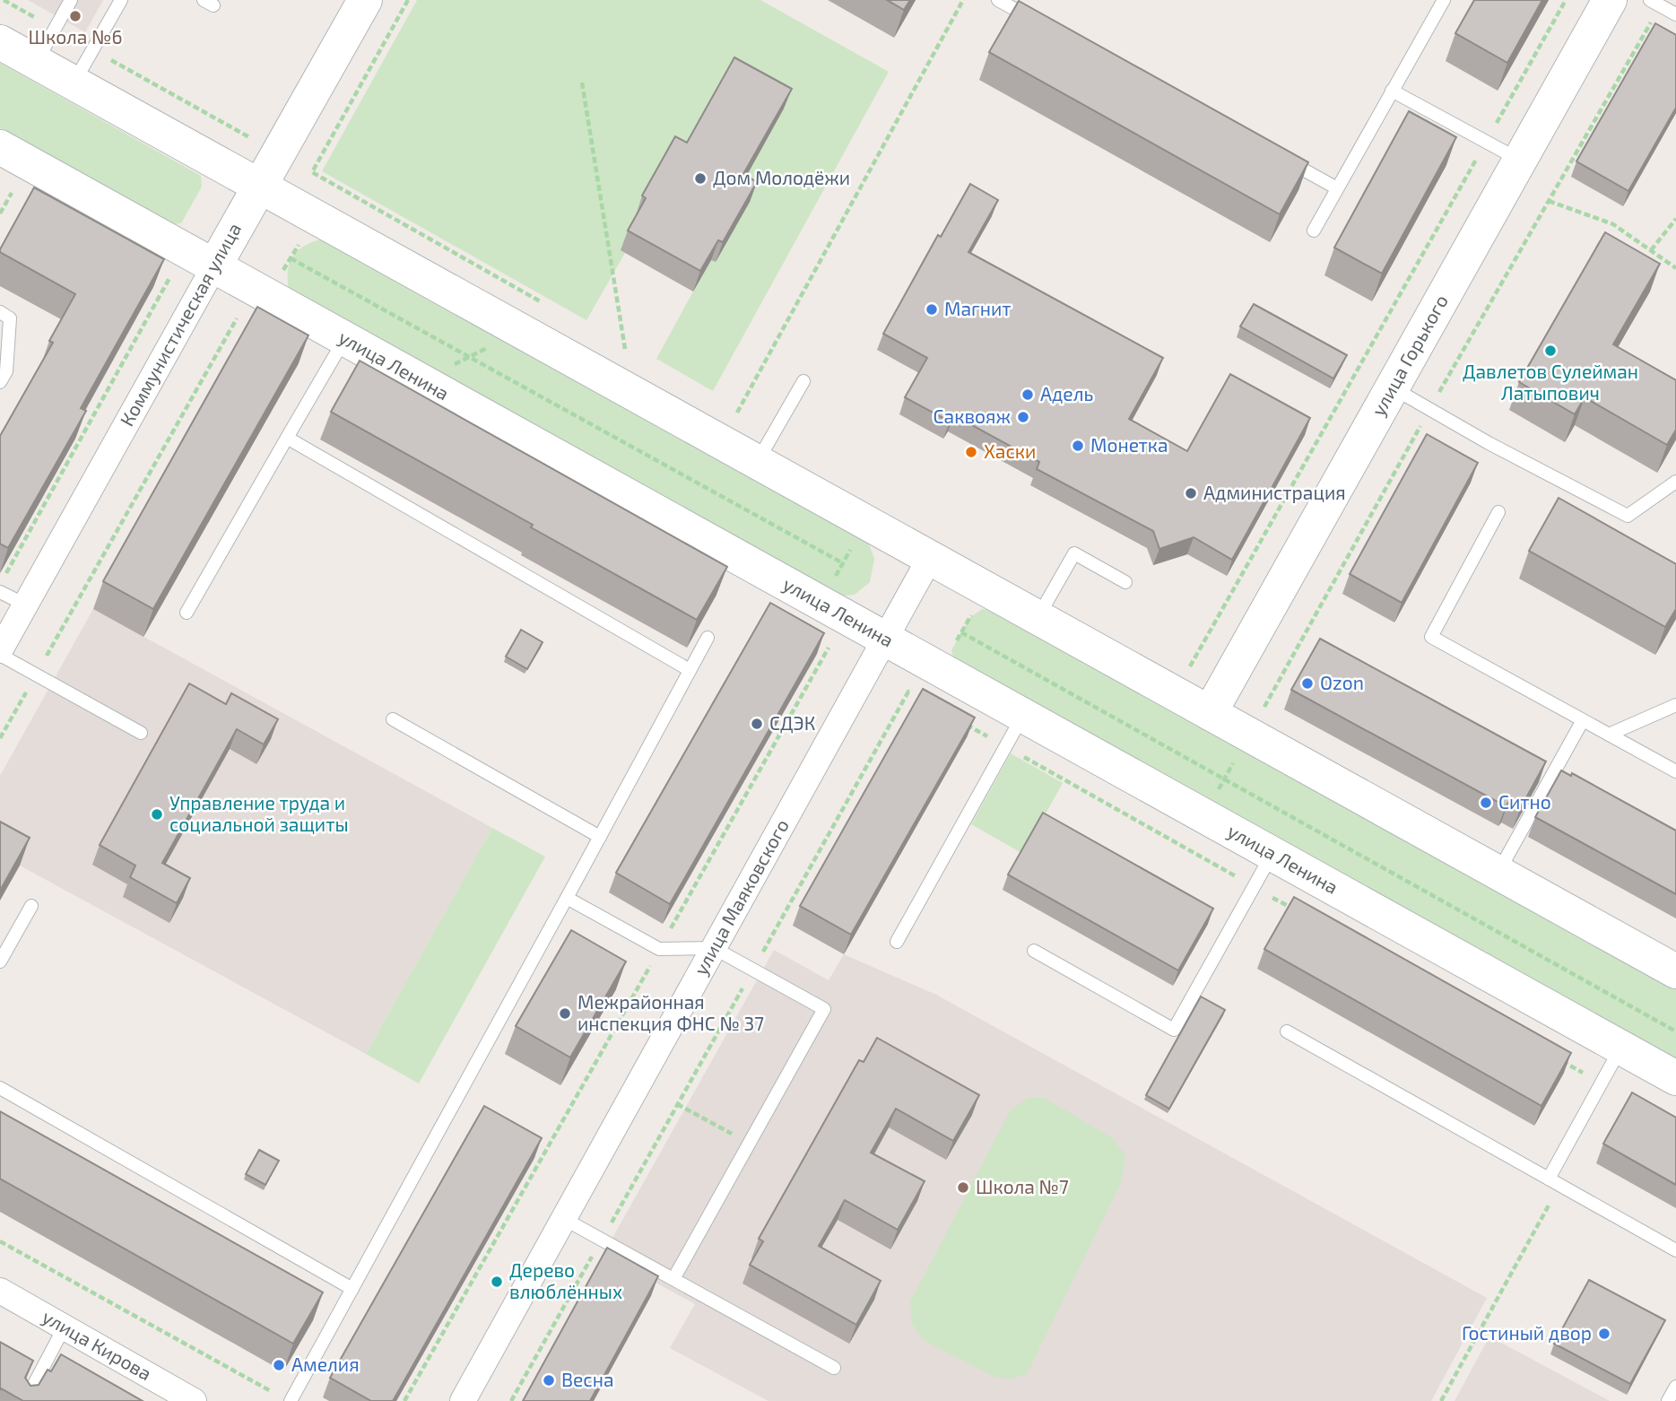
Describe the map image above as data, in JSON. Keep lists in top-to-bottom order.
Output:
{
  "streets": {
    "main road": ["Коммунистическая улица", "улица Горького", "улица Ленина"],
    "street": ["улица Маяковского", "улица Кирова"]
  },
  "crossings": [
    ["Коммунистическая улица", "улица Ленина"],
    ["улица Ленина", "улица Маяковского"]
  ],
  "places": [
    "Школа №6",
    "Дом Молодёжи",
    "Магнит",
    "Давлетов Сулейман Латыпович",
    "Адель",
    "Саквояж",
    "Монетка",
    "Хаски",
    "Администрация",
    "Ozon",
    "СДЭК",
    "Ситно",
    "Управление труда и социальной защиты",
    "Межрайонная инспекция ФНС № 37",
    "Школа №7",
    "Дерево влюблённых",
    "Гостиный двор",
    "Амелия",
    "Весна"
  ]
}
